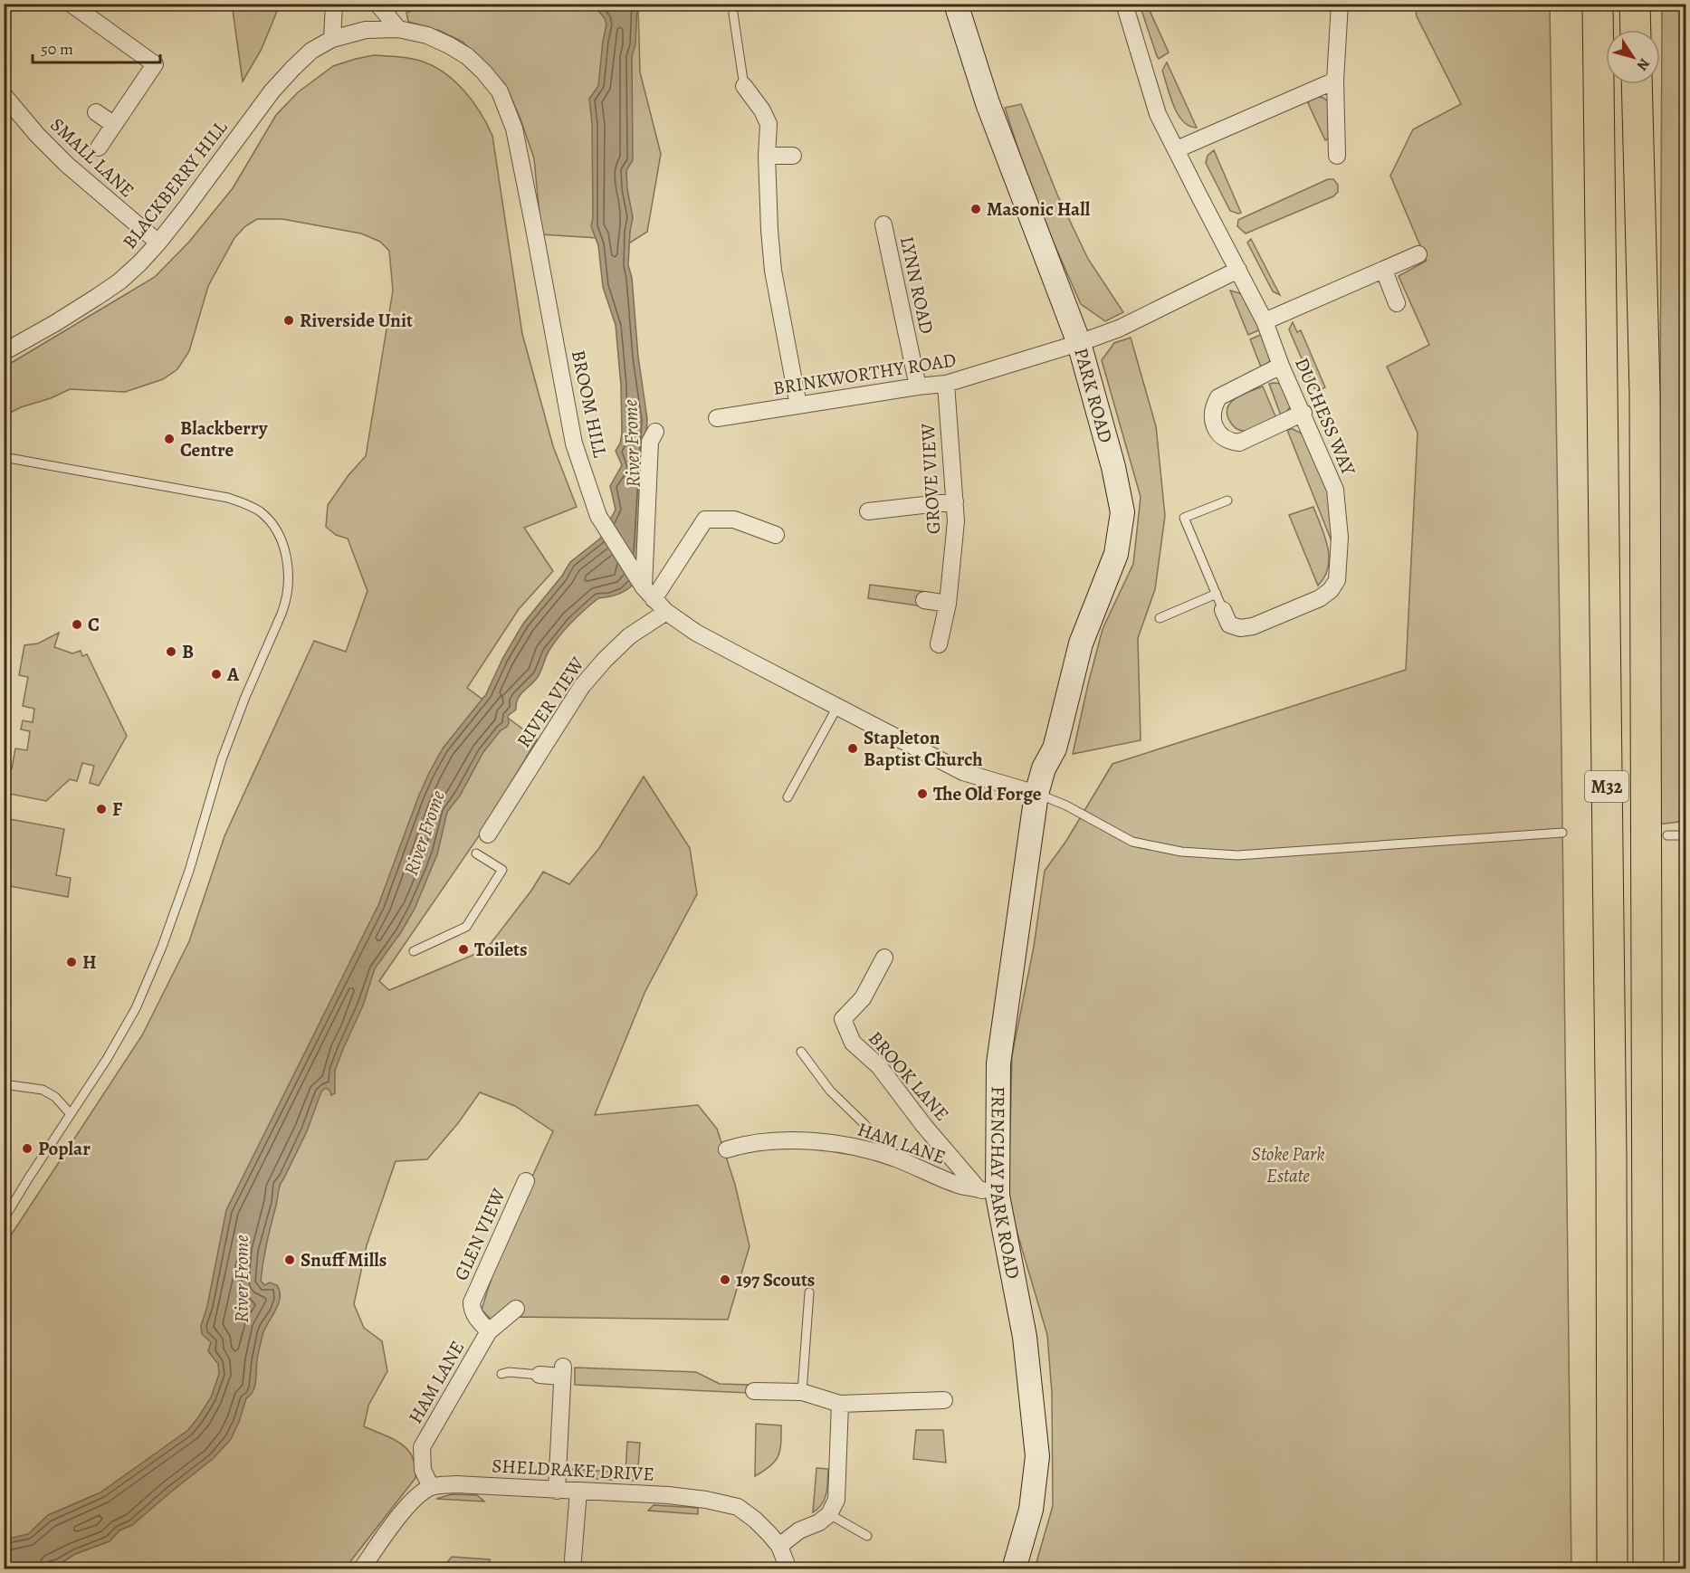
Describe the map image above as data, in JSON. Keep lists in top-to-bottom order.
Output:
{
  "streets": {
    "highway": ["M32"],
    "main road": ["PARK ROAD", "FRENCHAY PARK ROAD"],
    "street": [
      "SMALL LANE",
      "BLACKBERRY HILL",
      "LYNN ROAD",
      "BRINKWORTHY ROAD",
      "BROOM HILL",
      "DUCHESS WAY",
      "GROVE VIEW",
      "RIVER VIEW",
      "BROOK LANE",
      "HAM LANE",
      "GLEN VIEW",
      "SHELDRAKE DRIVE"
    ]
  },
  "crossings": [
    ["SMALL LANE", "BLACKBERRY HILL"],
    ["BLACKBERRY HILL", "BROOM HILL"],
    ["LYNN ROAD", "BRINKWORTHY ROAD"],
    ["BRINKWORTHY ROAD", "PARK ROAD"],
    ["BRINKWORTHY ROAD", "GROVE VIEW"],
    ["PARK ROAD", "BROOM HILL"],
    ["PARK ROAD", "FRENCHAY PARK ROAD"],
    ["BROOM HILL", "RIVER VIEW"],
    ["BROOM HILL", "FRENCHAY PARK ROAD"],
    ["BROOK LANE", "HAM LANE"],
    ["BROOK LANE", "FRENCHAY PARK ROAD"],
    ["HAM LANE", "FRENCHAY PARK ROAD"],
    ["HAM LANE", "GLEN VIEW"],
    ["HAM LANE", "SHELDRAKE DRIVE"]
  ],
  "water": ["River Frome"],
  "parks": ["Stoke Park Estate"],
  "places": [
    "Masonic Hall",
    "Riverside Unit",
    "Blackberry Centre",
    "C",
    "B",
    "A",
    "Stapleton Baptist Church",
    "The Old Forge",
    "F",
    "Toilets",
    "H",
    "Poplar",
    "Snuff Mills",
    "197 Scouts"
  ],
  "scale_bar": "50 m",
  "north": "bottom right"
}
